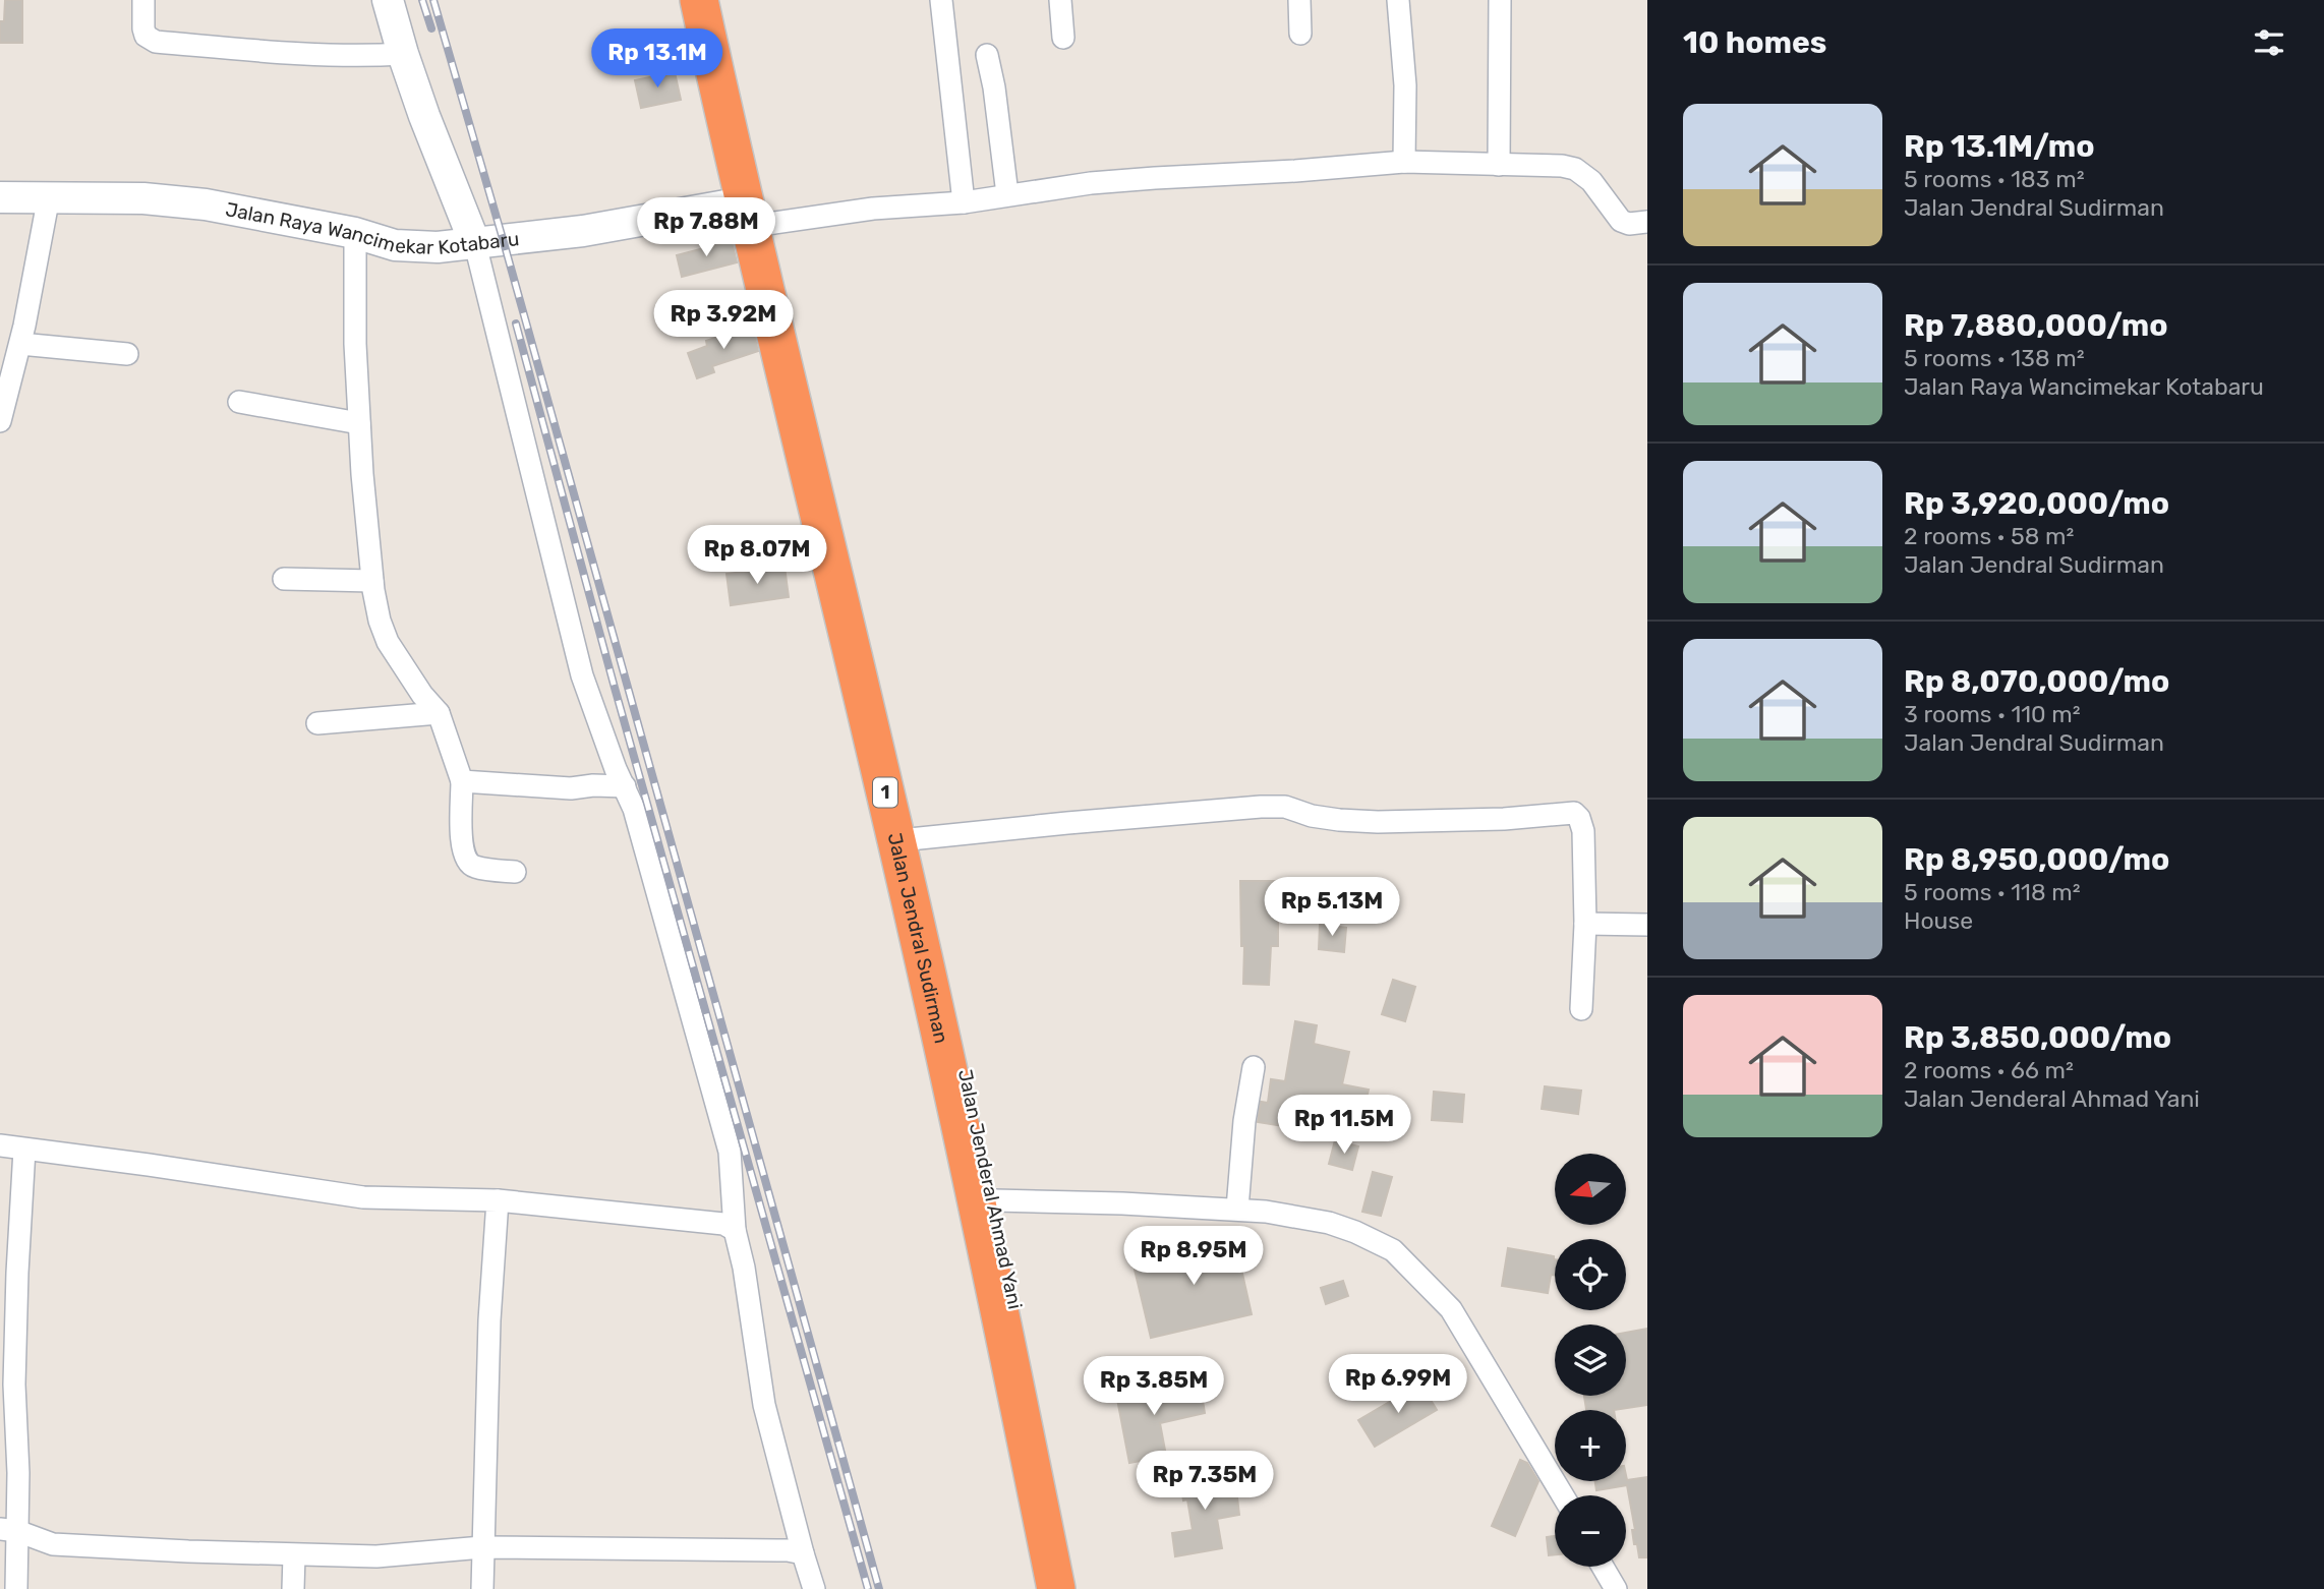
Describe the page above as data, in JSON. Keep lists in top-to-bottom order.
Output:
{
  "streets": {
    "highway": ["1", "Jalan Jendral Sudirman", "Jalan Jenderal Ahmad Yani"],
    "street": ["Jalan Raya Wancimekar Kotabaru"]
  },
  "crossings": [
    ["Jalan Raya Wancimekar Kotabaru", "Jalan Jendral Sudirman"],
    ["Jalan Raya Wancimekar Kotabaru", "Jalan Jenderal Ahmad Yani"],
    ["Jalan Jendral Sudirman", "Jalan Jenderal Ahmad Yani"]
  ],
  "north": "left",
  "page": {
    "heading": "10 homes",
    "price": [
      "Rp 13.1M",
      "Rp 7.88M",
      "Rp 3.92M",
      "Rp 8.07M",
      "Rp 5.13M",
      "Rp 11.5M",
      "Rp 8.95M",
      "Rp 6.99M",
      "Rp 3.85M",
      "Rp 7.35M"
    ],
    "list": [
      {
        "name": "Rp 13.1M/mo",
        "note": "5 rooms · 183 m² · Jalan Jendral Sudirman"
      },
      {
        "name": "Rp 7,880,000/mo",
        "note": "5 rooms · 138 m² · Jalan Raya Wancimekar Kotabaru"
      },
      {
        "name": "Rp 3,920,000/mo",
        "note": "2 rooms · 58 m² · Jalan Jendral Sudirman"
      },
      {
        "name": "Rp 8,070,000/mo",
        "note": "3 rooms · 110 m² · Jalan Jendral Sudirman"
      },
      {
        "name": "Rp 8,950,000/mo",
        "note": "5 rooms · 118 m² · House"
      },
      {
        "name": "Rp 3,850,000/mo",
        "note": "2 rooms · 66 m² · Jalan Jenderal Ahmad Yani"
      }
    ],
    "map_buttons": ["+", "−"]
  }
}
